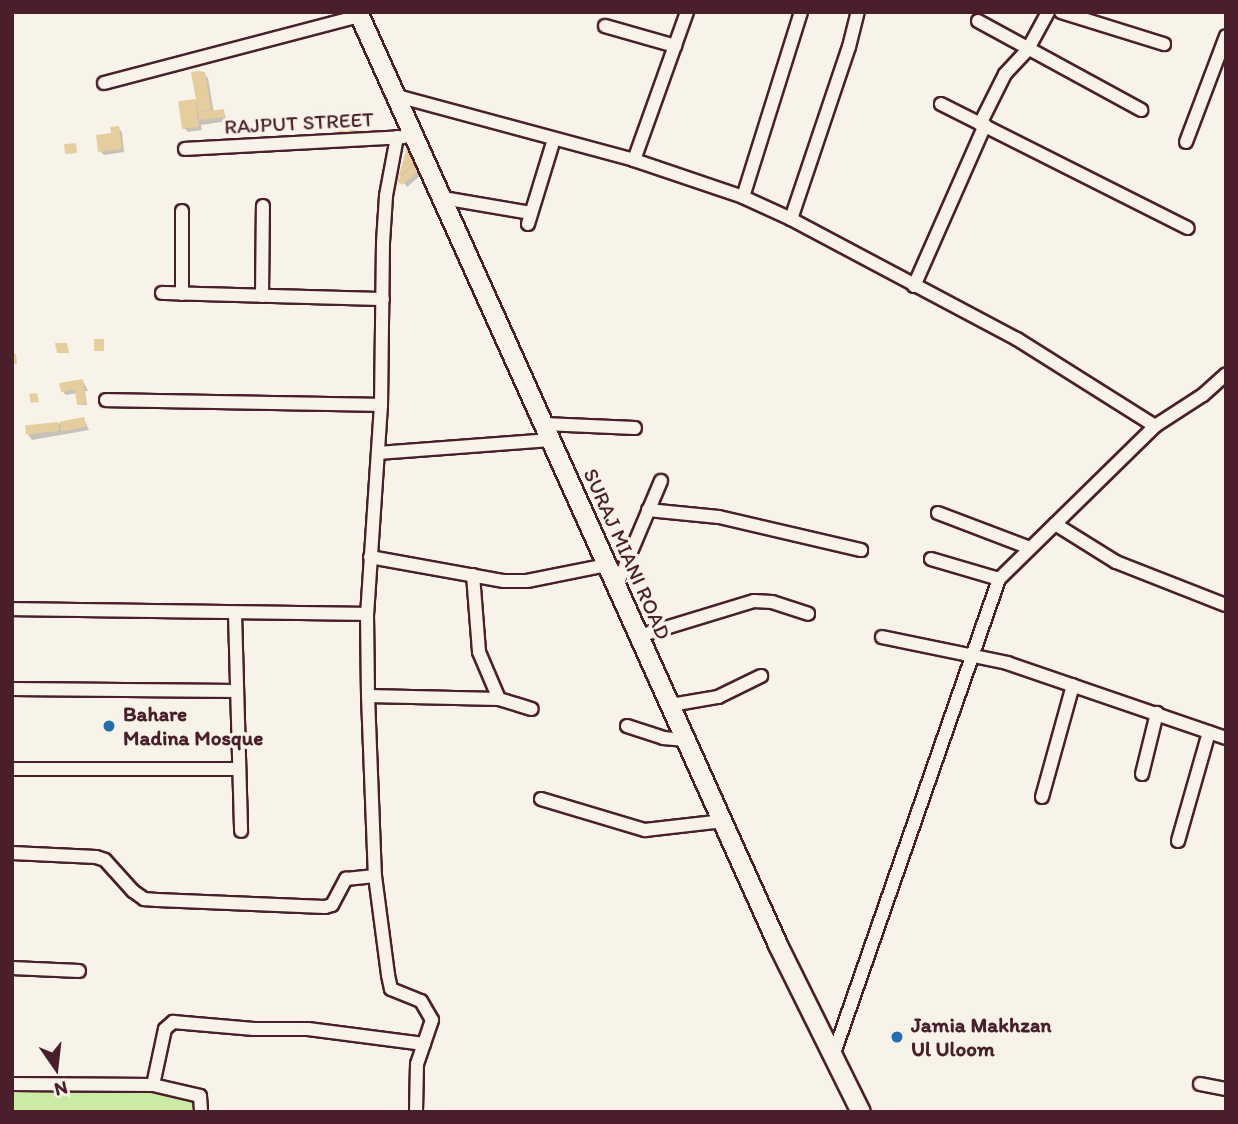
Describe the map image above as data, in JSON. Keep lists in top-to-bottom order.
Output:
{
  "streets": {
    "street": ["RAJPUT STREET", "SURAJ MIANI ROAD"]
  },
  "crossings": [
    ["RAJPUT STREET", "SURAJ MIANI ROAD"]
  ],
  "places": ["Bahare Madina Mosque", "Jamia Makhzan Ul Uloom"],
  "north": "bottom"
}
